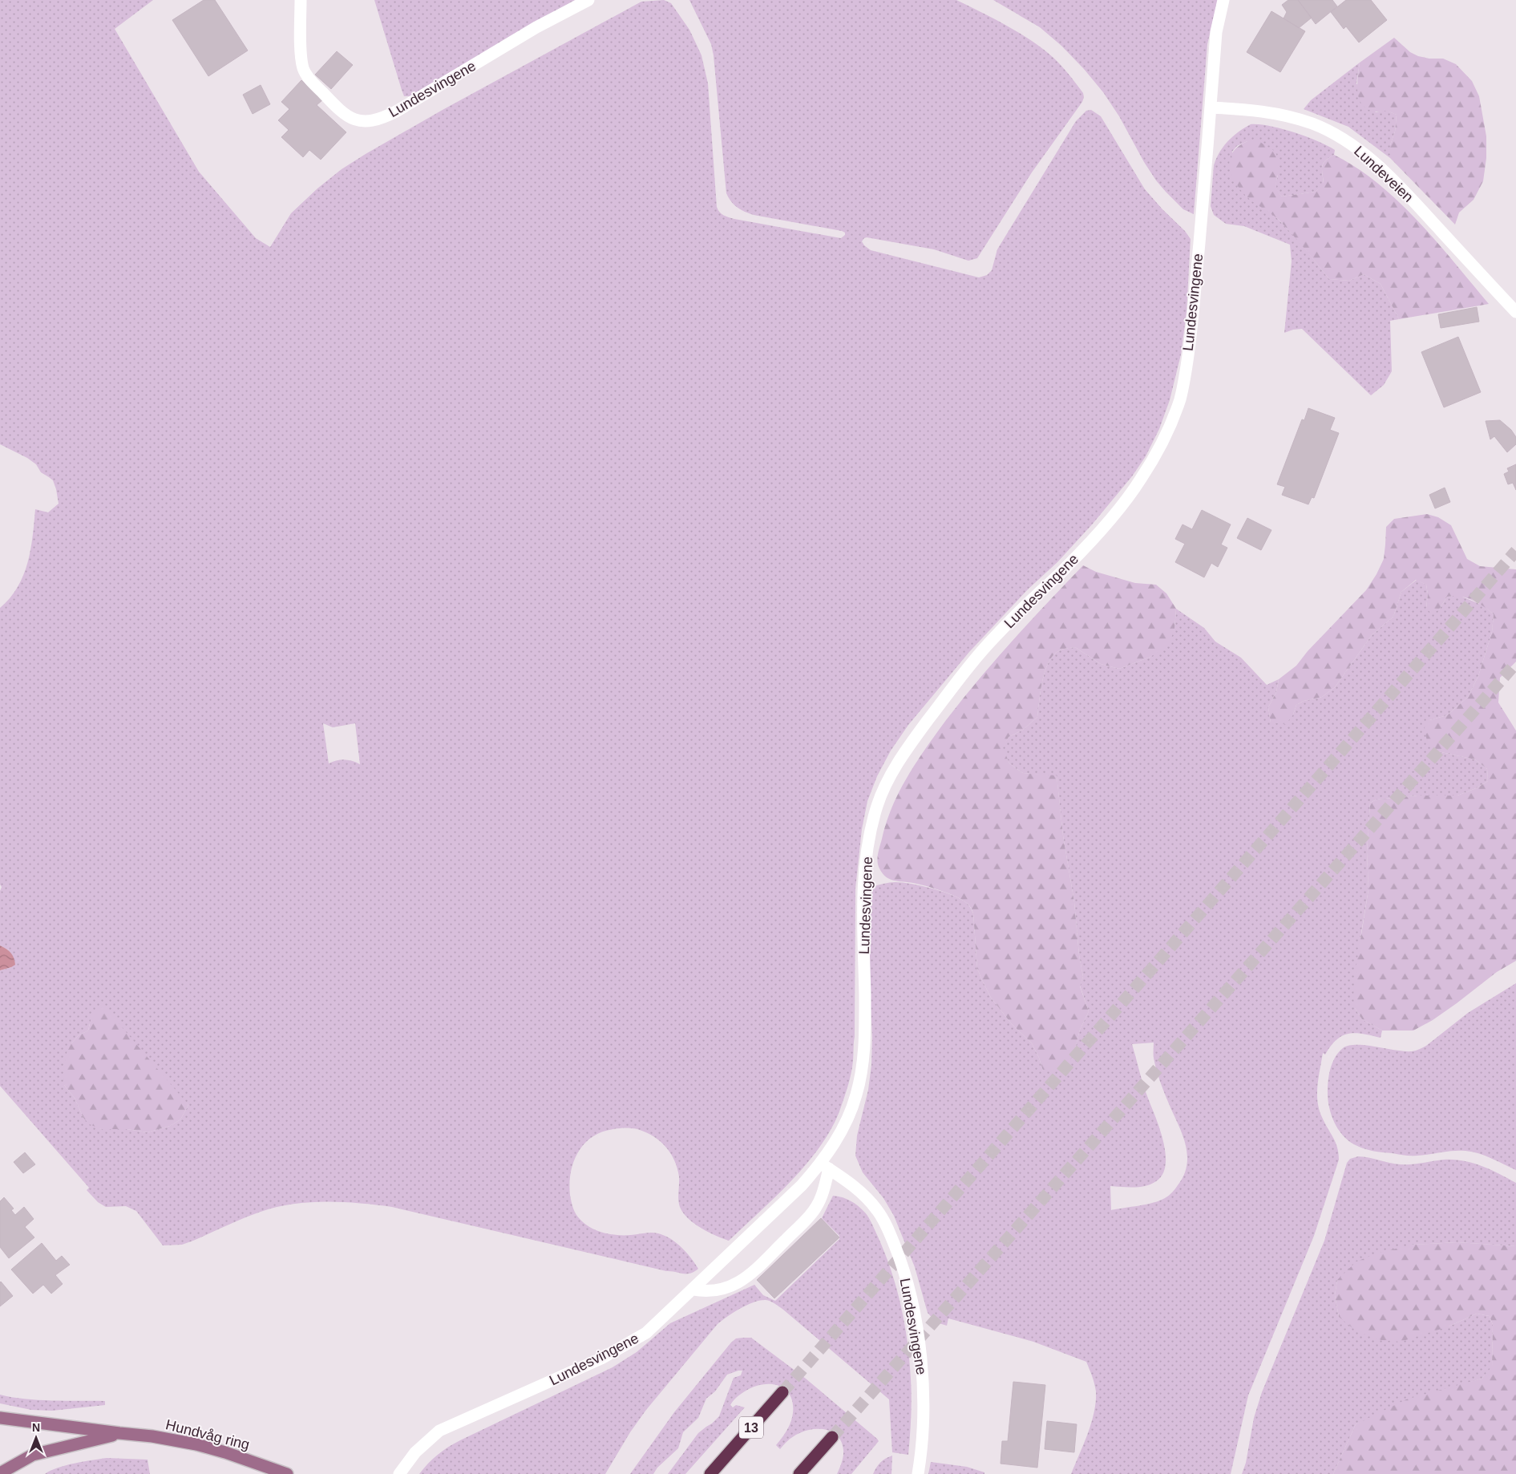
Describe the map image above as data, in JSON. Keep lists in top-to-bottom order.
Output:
{
  "streets": {
    "highway": ["13"],
    "main road": ["Hundvåg ring"],
    "street": ["Lundesvingene", "Lundeveien"]
  },
  "crossings": [
    ["Lundesvingene", "Lundeveien"]
  ],
  "north": "top"
}
